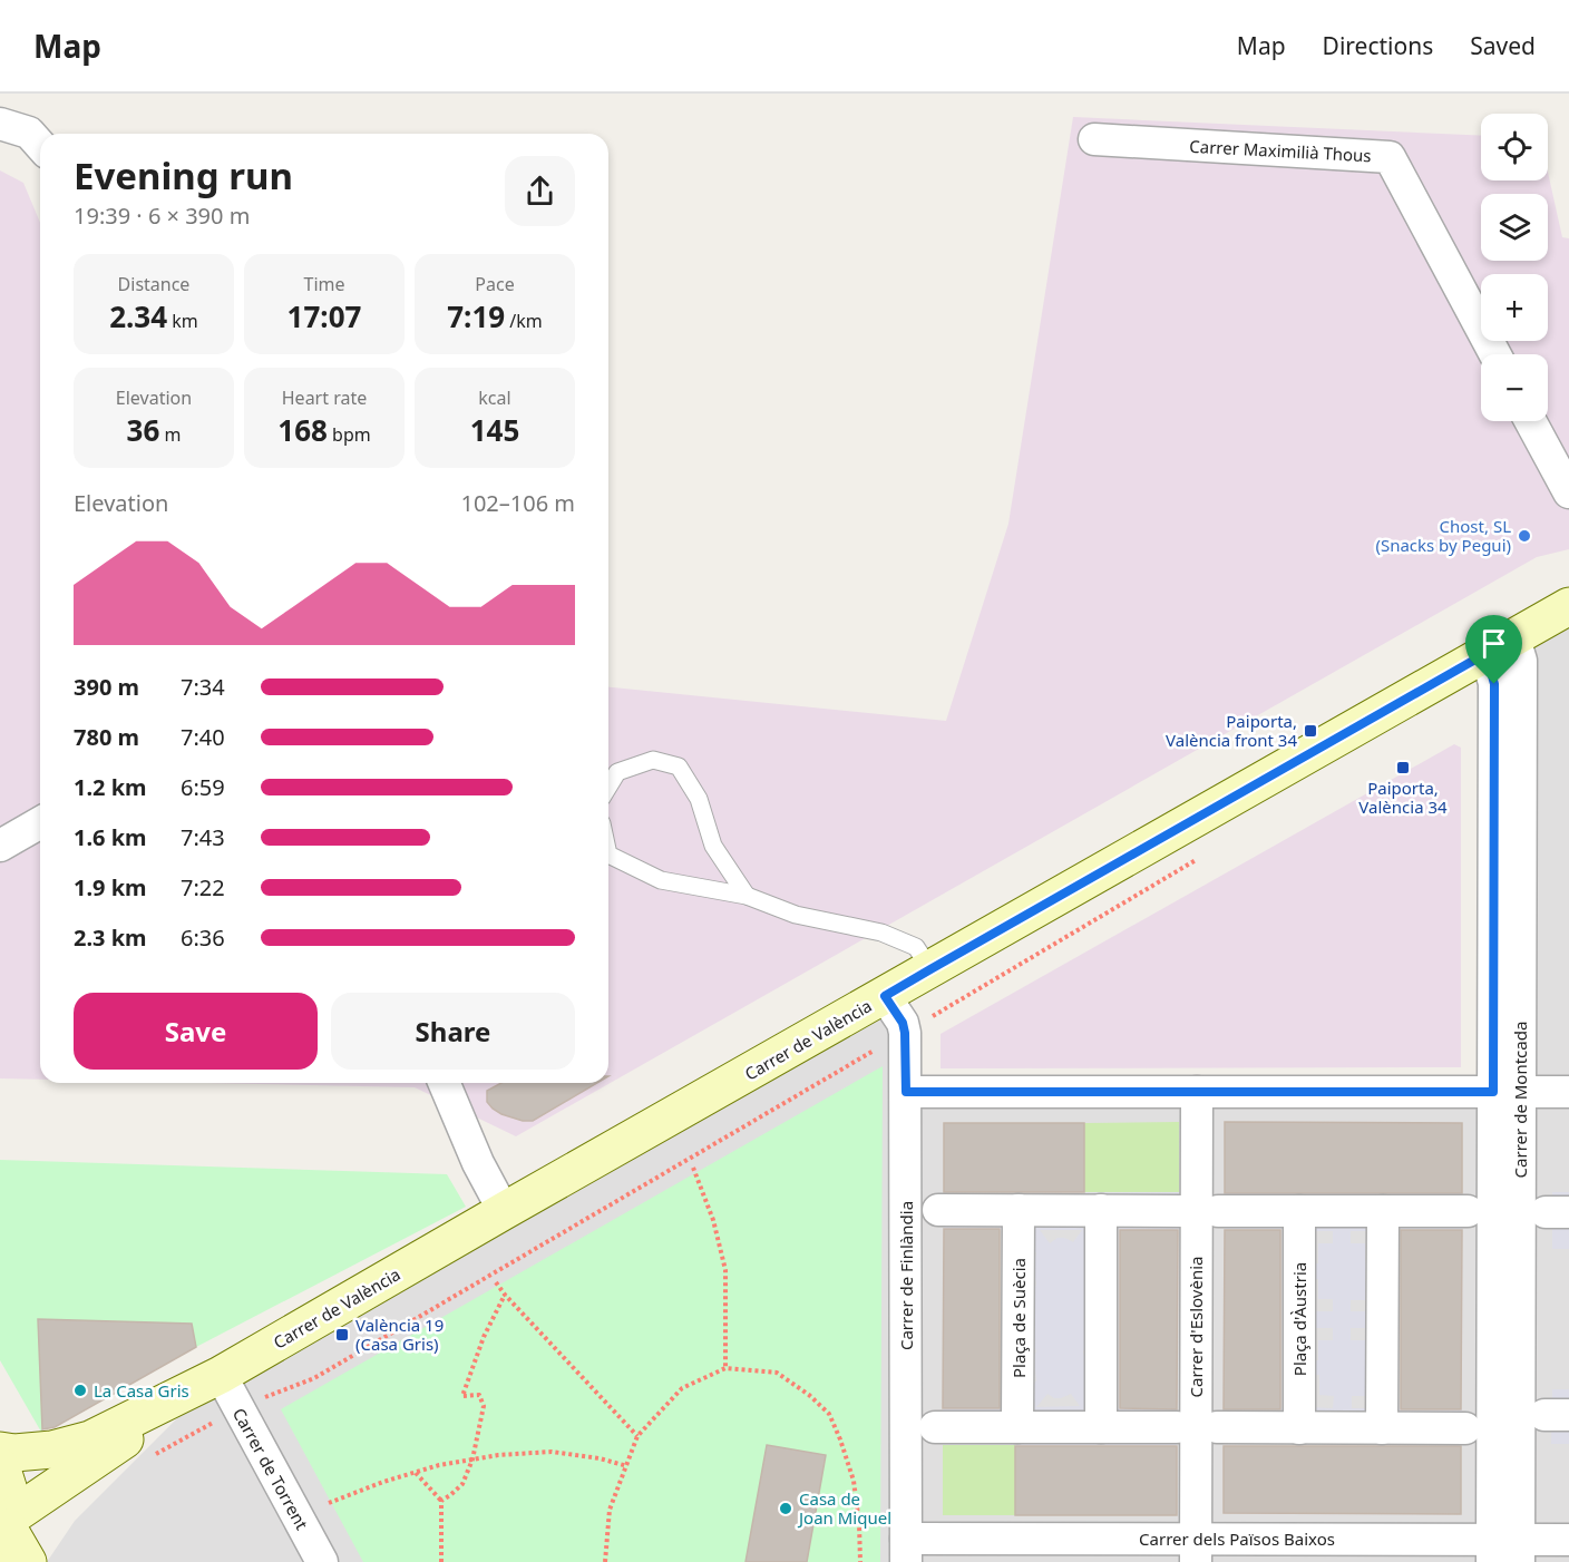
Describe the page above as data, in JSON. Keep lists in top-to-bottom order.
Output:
{
  "streets": {
    "street": [
      "Carrer Maximilià Thous",
      "Carrer de València",
      "Carrer de Montcada",
      "Carrer de Finlàndia",
      "Plaça de Suècia",
      "Plaça d'Àustria",
      "Carrer d'Eslovènia",
      "Carrer de Torrent",
      "Carrer dels Països Baixos"
    ]
  },
  "crossings": [
    ["Carrer de València", "Carrer de Montcada"],
    ["Carrer de València", "Carrer de Finlàndia"],
    ["Carrer de València", "Carrer de Torrent"],
    ["Carrer de Montcada", "Carrer dels Països Baixos"],
    ["Carrer de Finlàndia", "Carrer dels Països Baixos"],
    ["Carrer d'Eslovènia", "Carrer dels Països Baixos"]
  ],
  "places": {
    "other": ["Chost, SL (Snacks by Pegui)", "La Casa Gris", "Casa de Joan Miquel"],
    "transit": ["Paiporta, València front 34", "Paiporta, València 34", "València 19 (Casa Gris)"]
  },
  "page": {
    "header": "Map",
    "nav": ["Map", "Directions", "Saved"],
    "map_buttons": ["+", "−"],
    "heading": ["Evening run", "19:39 · 6 × 390 m"],
    "stats": [
      ["Distance", "2.34 km"],
      ["Time", "17:07"],
      ["Pace", "7:19 /km"],
      ["Elevation", "36 m"],
      ["Heart rate", "168 bpm"],
      ["kcal", "145"]
    ],
    "chart": ["Elevation", "102–106 m"],
    "list": [
      {
        "name": "390 m",
        "note": "7:34"
      },
      {
        "name": "780 m",
        "note": "7:40"
      },
      {
        "name": "1.2 km",
        "note": "6:59"
      },
      {
        "name": "1.6 km",
        "note": "7:43"
      },
      {
        "name": "1.9 km",
        "note": "7:22"
      },
      {
        "name": "2.3 km",
        "note": "6:36"
      }
    ],
    "buttons": ["Save", "Share"]
  }
}
